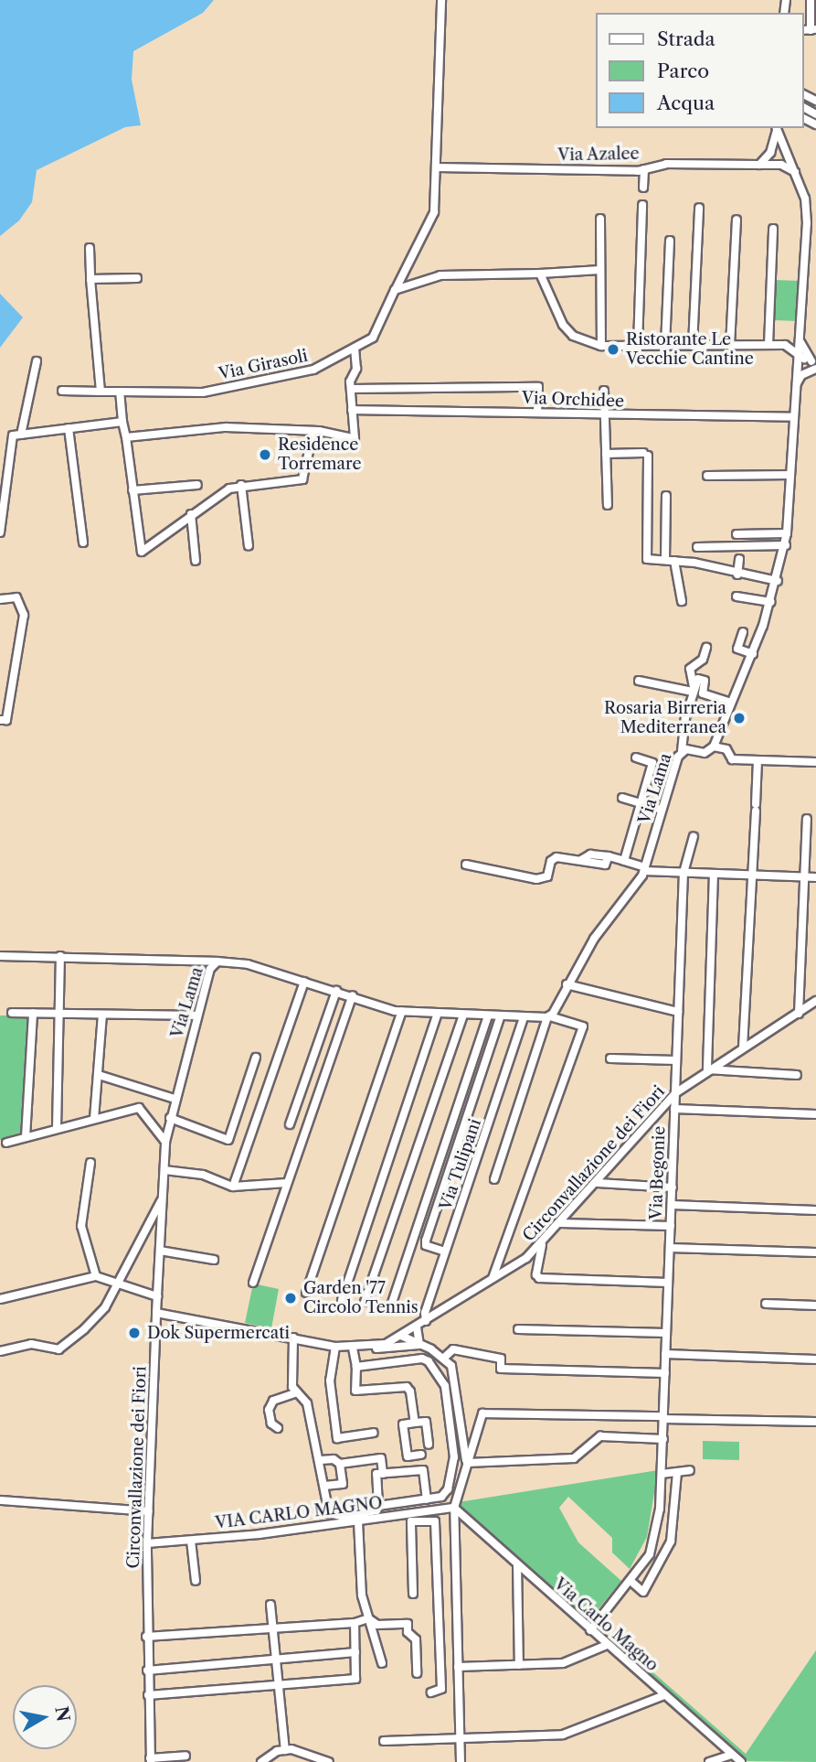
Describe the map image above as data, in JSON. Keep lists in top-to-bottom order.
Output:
{
  "streets": {
    "street": [
      "Via Azalee",
      "Via Girasoli",
      "Via Orchidee",
      "Via Lama",
      "Circonvallazione dei Fiori",
      "Via Tulipani",
      "Via Begonie",
      "VIA CARLO MAGNO",
      "Via Carlo Magno"
    ]
  },
  "crossings": [
    ["Via Azalee", "Via Girasoli"],
    ["Via Lama", "Circonvallazione dei Fiori"],
    ["Via Lama", "Via Tulipani"],
    ["Circonvallazione dei Fiori", "Via Tulipani"],
    ["Circonvallazione dei Fiori", "Via Begonie"],
    ["Circonvallazione dei Fiori", "VIA CARLO MAGNO"],
    ["VIA CARLO MAGNO", "Via Carlo Magno"]
  ],
  "places": [
    "Ristorante Le Vecchie Cantine",
    "Residence Torremare",
    "Rosaria Birreria Mediterranea",
    "Garden '77 Circolo Tennis",
    "Dok Supermercati"
  ],
  "legend": ["Strada", "Parco", "Acqua"],
  "north": "right"
}
